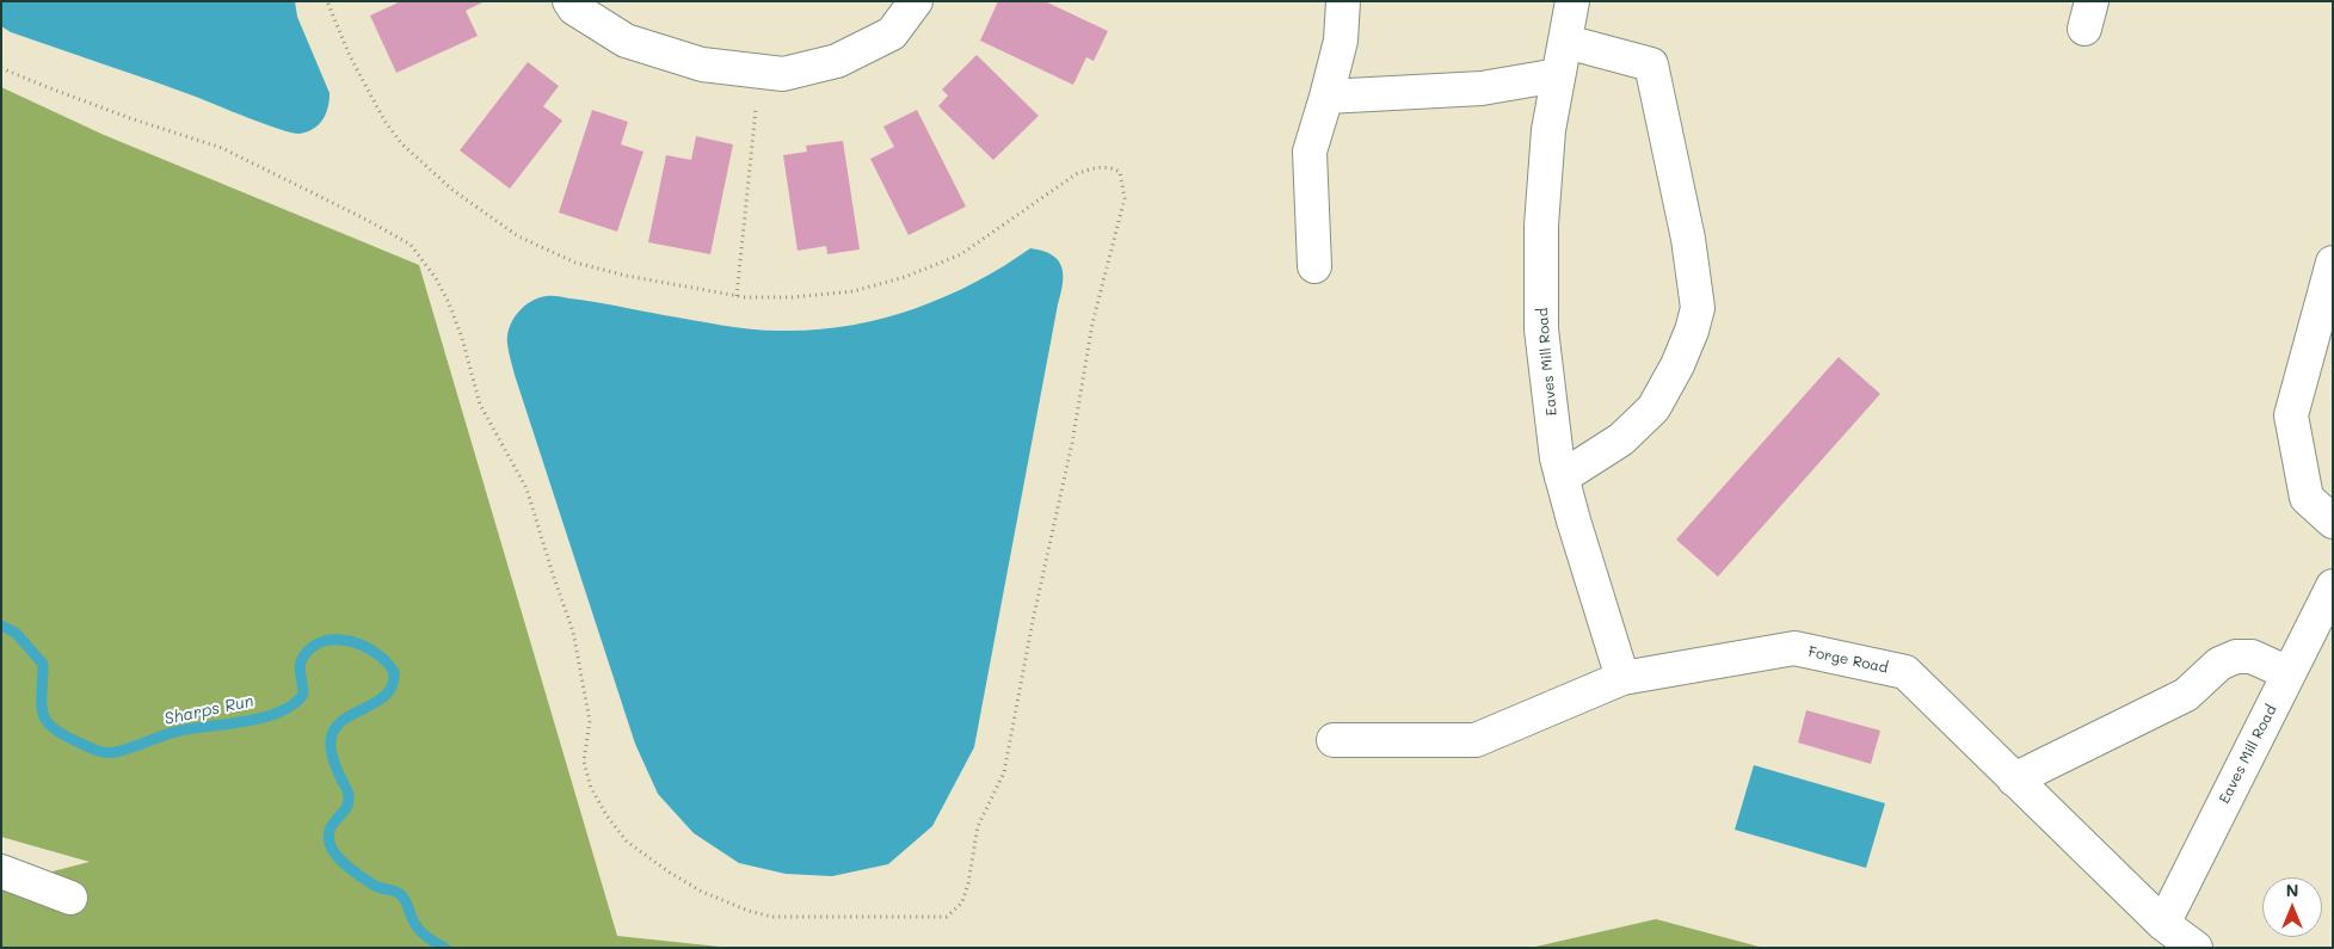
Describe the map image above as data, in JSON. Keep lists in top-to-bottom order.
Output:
{
  "streets": {
    "street": ["Eaves Mill Road", "Forge Road"]
  },
  "crossings": [
    ["Eaves Mill Road", "Forge Road"]
  ],
  "water": ["Sharps Run"],
  "north": "top"
}
